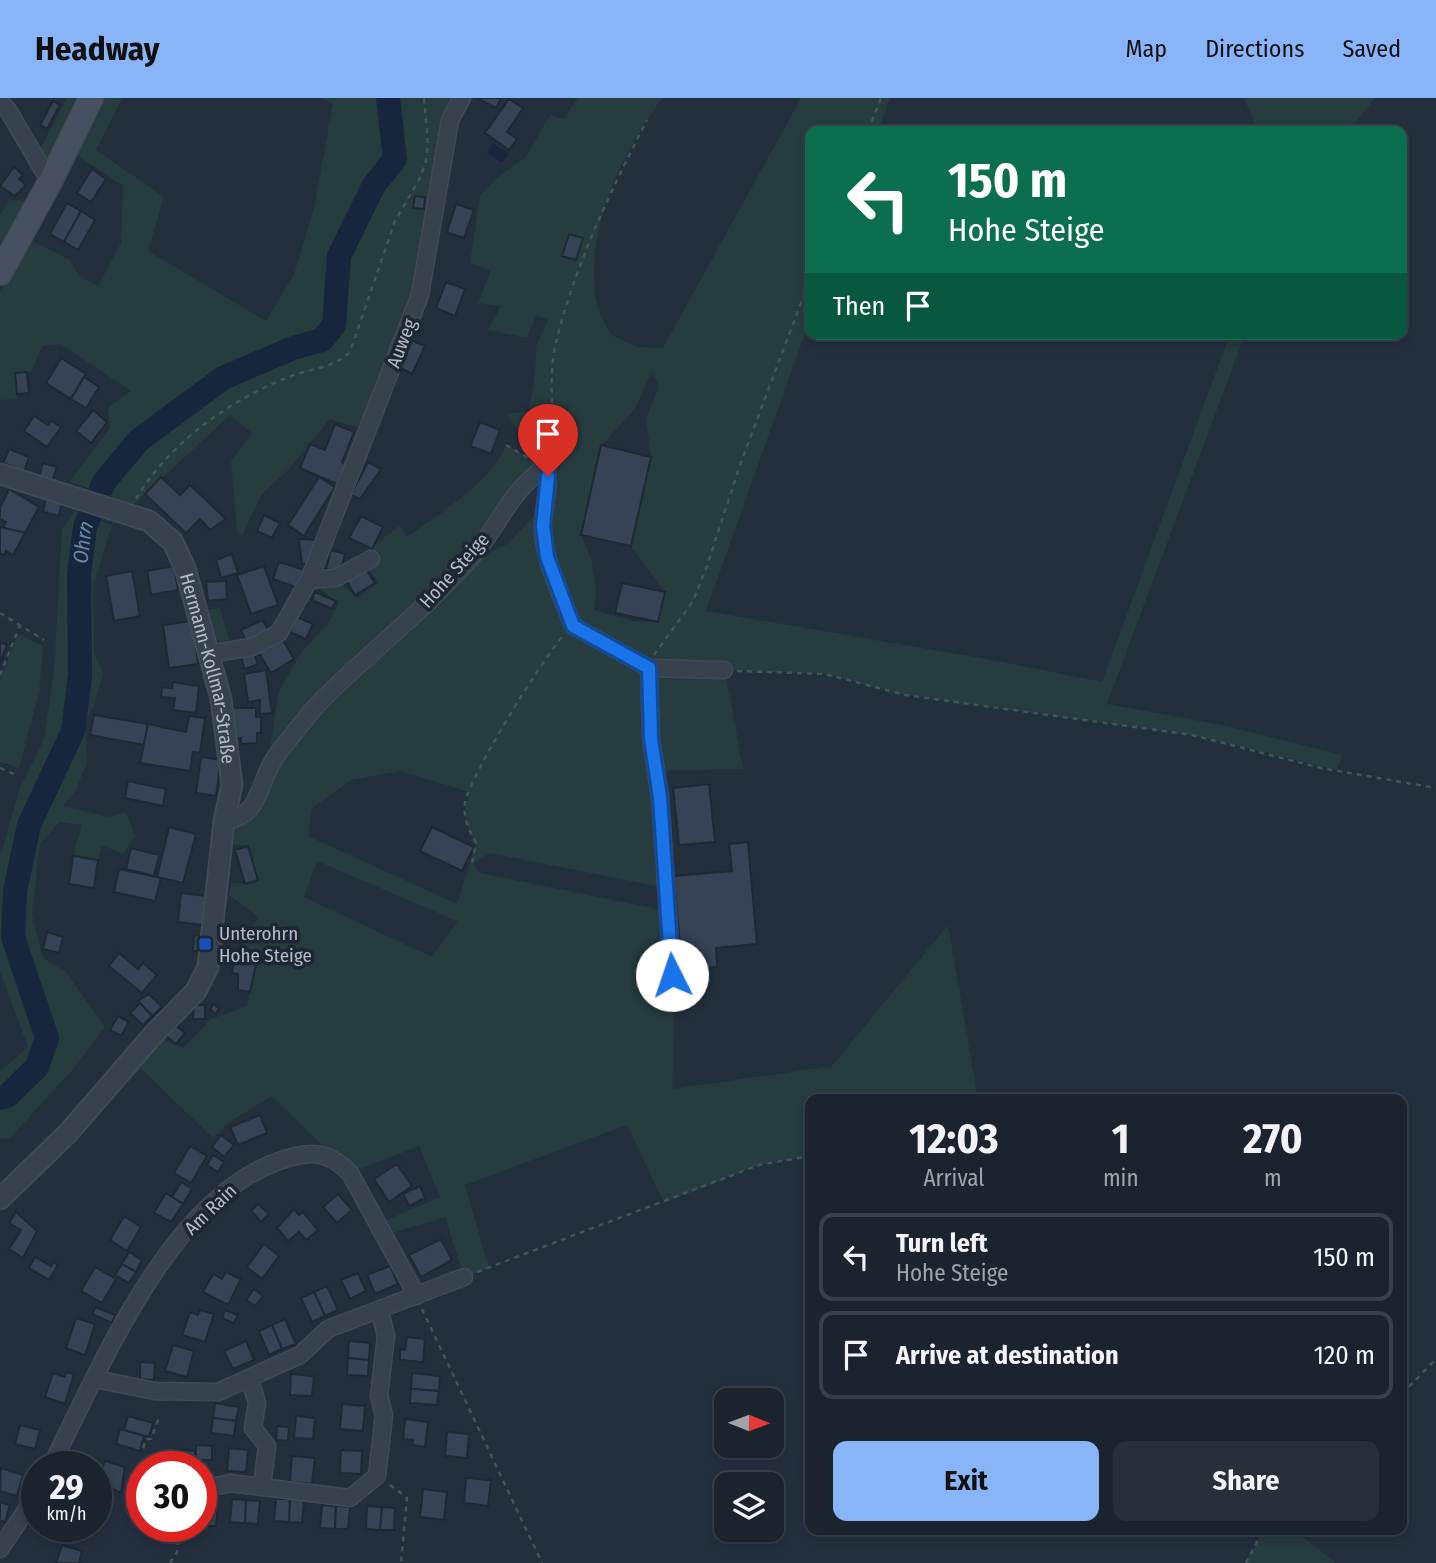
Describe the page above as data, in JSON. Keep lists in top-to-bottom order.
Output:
{
  "streets": {
    "street": [
      "Auweg",
      "Hohe Steige",
      "Hermann-Kollmar-Straße",
      "Am Rain"
    ]
  },
  "crossings": [
    ["Auweg", "Hermann-Kollmar-Straße"],
    ["Hohe Steige", "Hermann-Kollmar-Straße"]
  ],
  "water": ["Ohrn"],
  "places": {
    "transit": ["Unterohrn Hohe Steige"]
  },
  "north": "right",
  "page": {
    "header": "Headway",
    "nav": ["Map", "Directions", "Saved"],
    "turn": ["150 m", "Hohe Steige"],
    "then": "Then",
    "eta": [
      "12:03",
      "Arrival",
      "1",
      "min",
      "270",
      "m"
    ],
    "list": [
      {
        "name": "Turn left",
        "note": "Hohe Steige",
        "value": "150 m"
      },
      {
        "name": "Arrive at destination",
        "value": "120 m"
      }
    ],
    "buttons": ["Exit", "Share"],
    "speed": "29 km/h",
    "limit": "30"
  }
}
